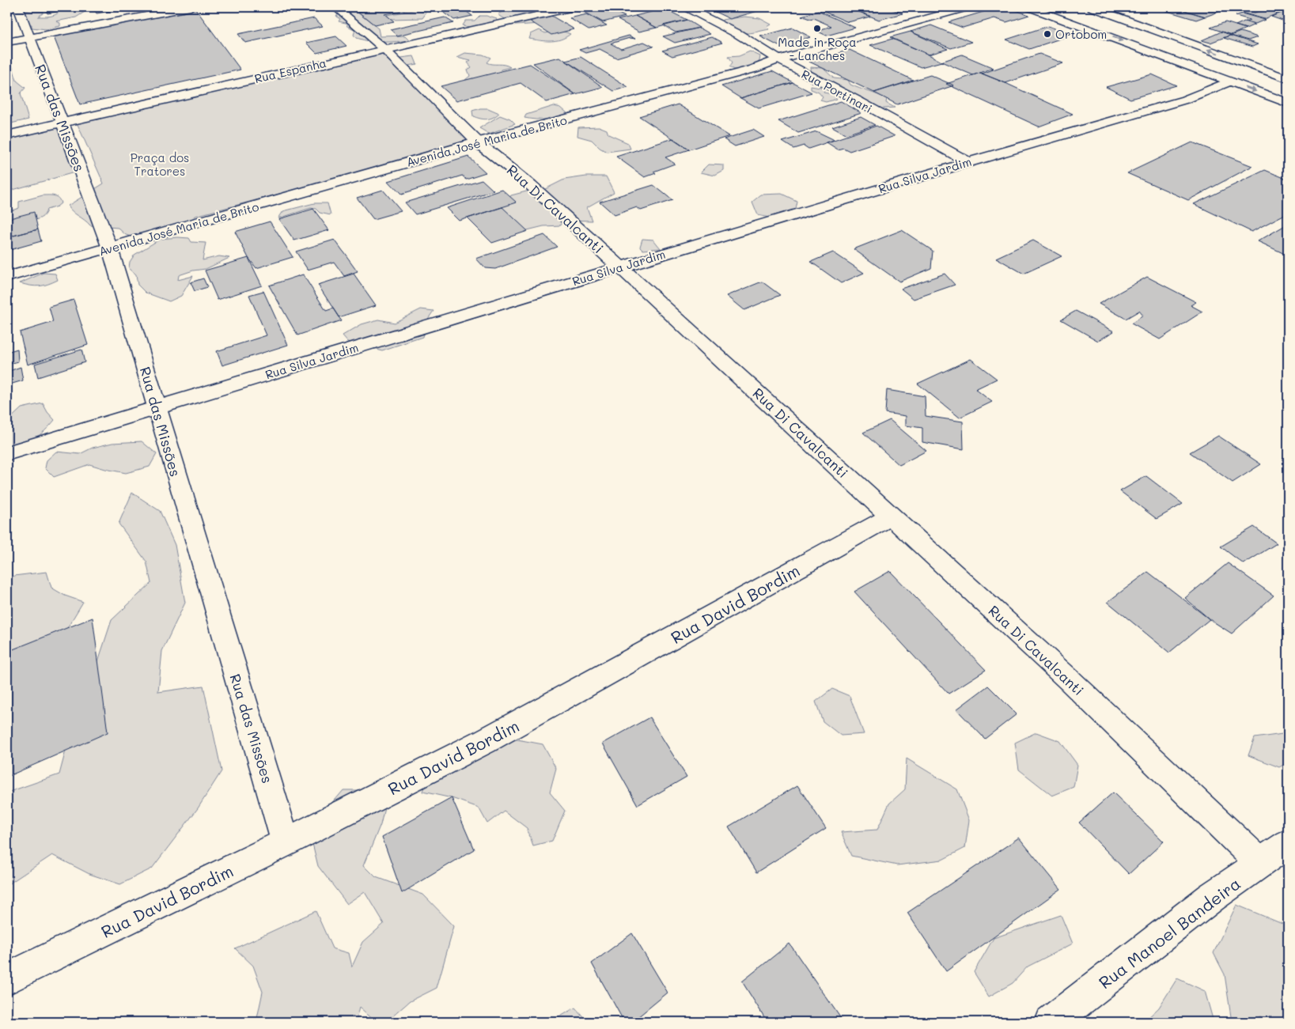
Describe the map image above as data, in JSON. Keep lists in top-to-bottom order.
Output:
{
  "streets": {
    "street": [
      "Rua Espanha",
      "Rua Portinari",
      "Rua das Missões",
      "Avenida José Maria de Brito",
      "Rua Silva Jardim",
      "Rua Di Cavalcanti",
      "Rua David Bordim",
      "Rua Manoel Bandeira"
    ]
  },
  "crossings": [
    ["Rua Espanha", "Rua das Missões"],
    ["Rua Espanha", "Rua Di Cavalcanti"],
    ["Rua Portinari", "Avenida José Maria de Brito"],
    ["Rua Portinari", "Rua Silva Jardim"],
    ["Rua das Missões", "Avenida José Maria de Brito"],
    ["Rua das Missões", "Rua Silva Jardim"],
    ["Rua das Missões", "Rua David Bordim"],
    ["Avenida José Maria de Brito", "Rua Di Cavalcanti"],
    ["Rua Silva Jardim", "Rua Di Cavalcanti"],
    ["Rua Di Cavalcanti", "Rua David Bordim"],
    ["Rua Di Cavalcanti", "Rua Manoel Bandeira"]
  ],
  "parks": ["Praça dos Tratores"],
  "places": ["Made in Roça - Lanches", "Ortobom"]
}
